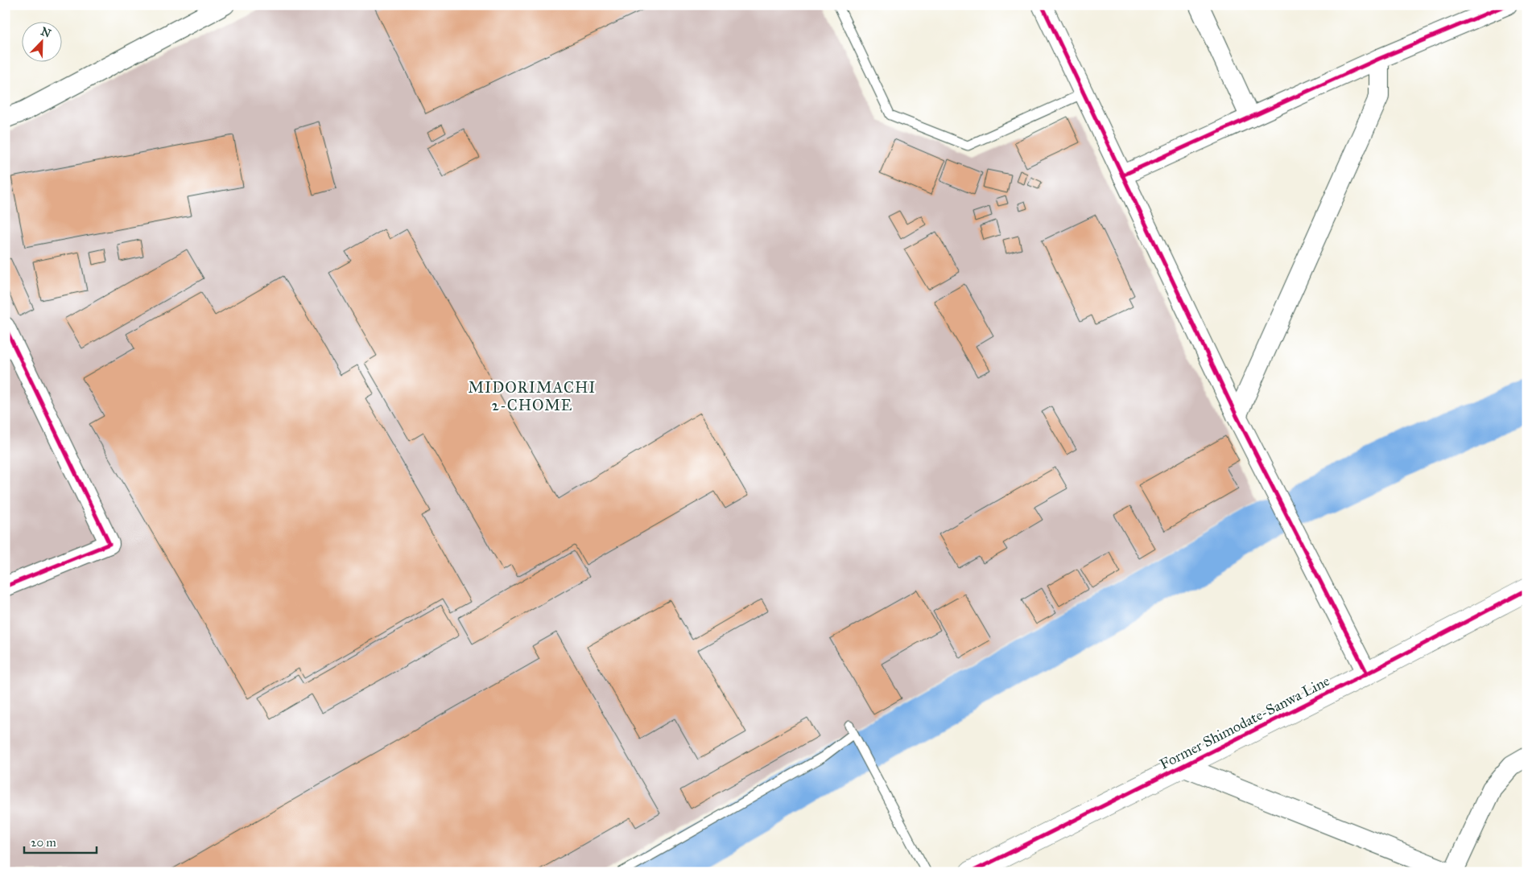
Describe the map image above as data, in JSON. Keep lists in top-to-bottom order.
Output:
{
  "streets": {
    "street": ["Former Shimodate-Sanwa Line"]
  },
  "districts": ["MIDORIMACHI 2-CHOME"],
  "scale_bar": "20 m",
  "north": "top right"
}
